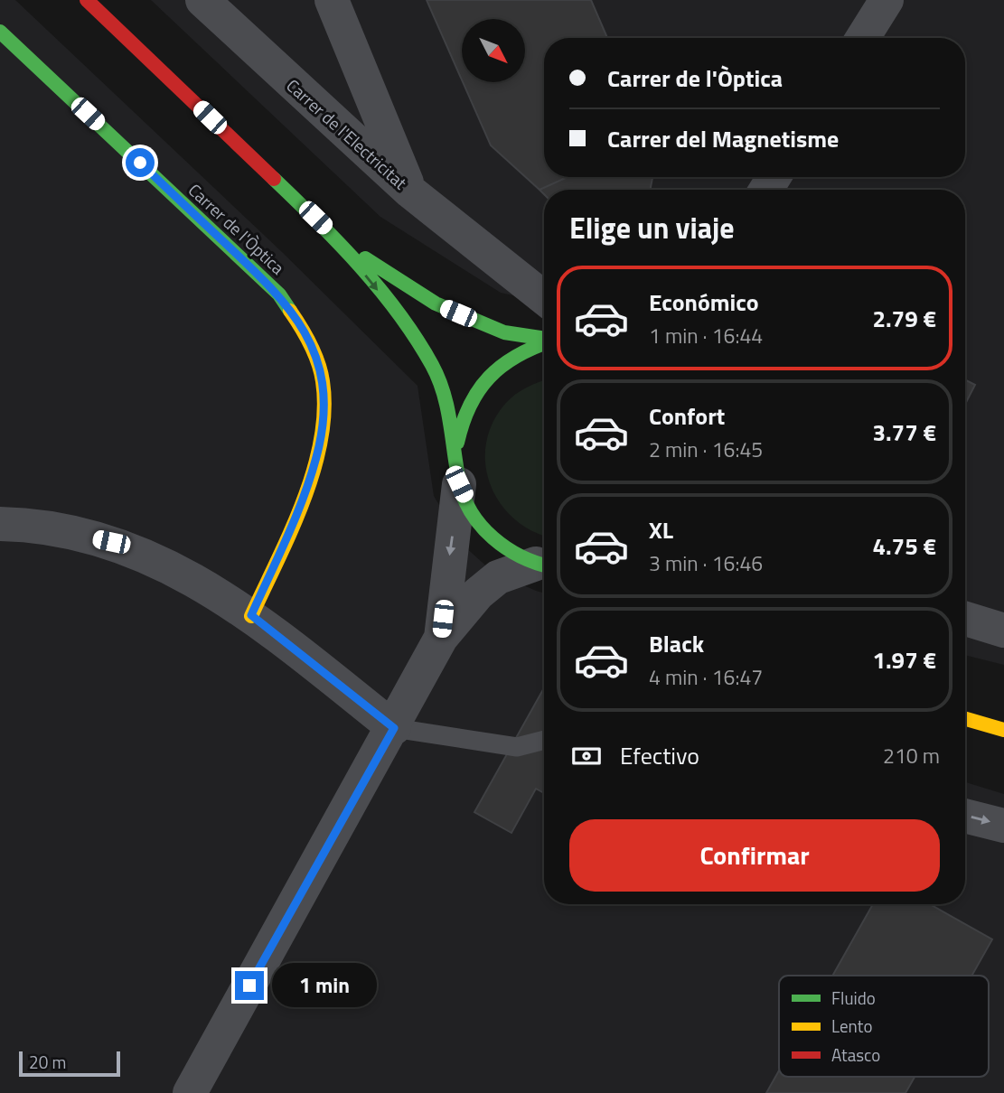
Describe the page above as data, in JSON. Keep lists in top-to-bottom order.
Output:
{
  "streets": {
    "street": ["Carrer de l'Electricitat", "Carrer de l'Òptica"]
  },
  "legend": ["Fluido", "Lento", "Atasco"],
  "scale_bar": "20 m",
  "north": "bottom right",
  "page": {
    "banner": ["Carrer de l'Òptica", "Carrer del Magnetisme"],
    "heading": "Elige un viaje",
    "list": [
      {
        "name": "Económico",
        "note": "1 min · 16:44",
        "value": "2.79 €"
      },
      {
        "name": "Confort",
        "note": "2 min · 16:45",
        "value": "3.77 €"
      },
      {
        "name": "XL",
        "note": "3 min · 16:46",
        "value": "4.75 €"
      },
      {
        "name": "Black",
        "note": "4 min · 16:47",
        "value": "1.97 €"
      }
    ],
    "pay": ["Efectivo", "210 m"],
    "buttons": "Confirmar",
    "bubble": "1 min",
    "scale": "20 m"
  }
}
